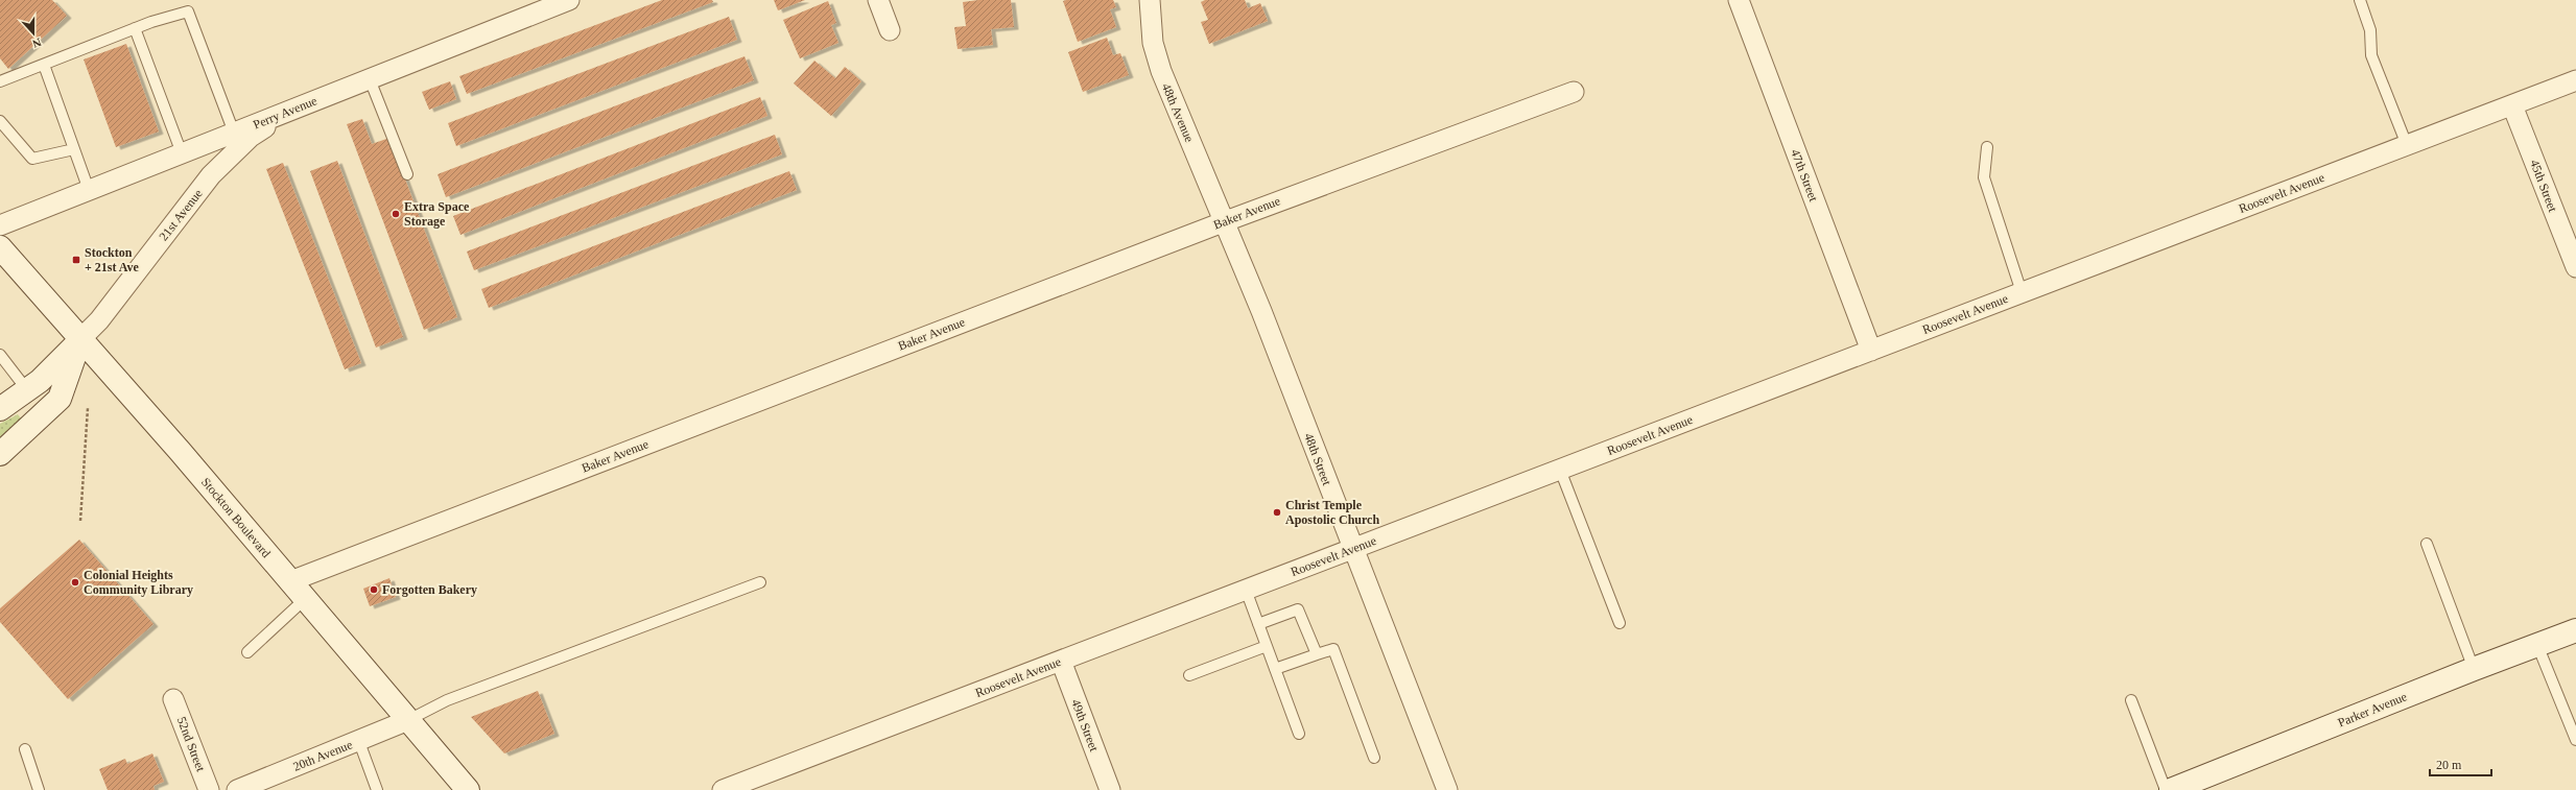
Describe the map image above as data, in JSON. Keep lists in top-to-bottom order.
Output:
{
  "streets": {
    "main road": ["21st Avenue", "Stockton Boulevard", "Parker Avenue"],
    "street": [
      "Perry Avenue",
      "48th Avenue",
      "47th Street",
      "45th Street",
      "Roosevelt Avenue",
      "Baker Avenue",
      "48th Street",
      "49th Street",
      "52nd Street",
      "20th Avenue"
    ]
  },
  "crossings": [
    ["Perry Avenue", "21st Avenue"],
    ["48th Avenue", "Baker Avenue"],
    ["48th Avenue", "48th Street"],
    ["47th Street", "Roosevelt Avenue"],
    ["45th Street", "Roosevelt Avenue"],
    ["Roosevelt Avenue", "48th Street"],
    ["Roosevelt Avenue", "49th Street"],
    ["Baker Avenue", "48th Street"],
    ["Baker Avenue", "Stockton Boulevard"],
    ["21st Avenue", "Stockton Boulevard"],
    ["Stockton Boulevard", "20th Avenue"]
  ],
  "places": {
    "other": [
      "Extra Space Storage",
      "Christ Temple Apostolic Church",
      "Colonial Heights Community Library",
      "Forgotten Bakery"
    ],
    "transit": ["Stockton + 21st Ave"]
  },
  "scale_bar": "20 m",
  "north": "bottom"
}
